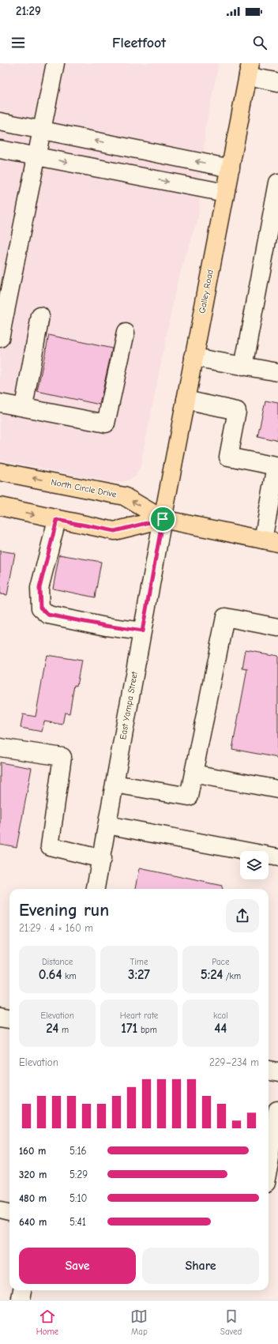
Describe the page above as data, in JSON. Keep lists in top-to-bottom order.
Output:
{
  "streets": {
    "main road": ["Galley Road", "North Circle Drive"],
    "street": ["East Yampa Street"]
  },
  "crossings": [
    ["Galley Road", "North Circle Drive"],
    ["Galley Road", "East Yampa Street"],
    ["North Circle Drive", "East Yampa Street"]
  ],
  "page": {
    "status": "21:29",
    "header": "Fleetfoot",
    "heading": ["Evening run", "21:29 · 4 × 160 m"],
    "stats": [
      ["Distance", "0.64 km"],
      ["Time", "3:27"],
      ["Pace", "5:24 /km"],
      ["Elevation", "24 m"],
      ["Heart rate", "171 bpm"],
      ["kcal", "44"]
    ],
    "chart": ["Elevation", "229–234 m"],
    "list": [
      {
        "name": "160 m",
        "note": "5:16"
      },
      {
        "name": "320 m",
        "note": "5:29"
      },
      {
        "name": "480 m",
        "note": "5:10"
      },
      {
        "name": "640 m",
        "note": "5:41"
      }
    ],
    "buttons": ["Save", "Share"],
    "tabs": ["Home", "Map", "Saved"]
  }
}
